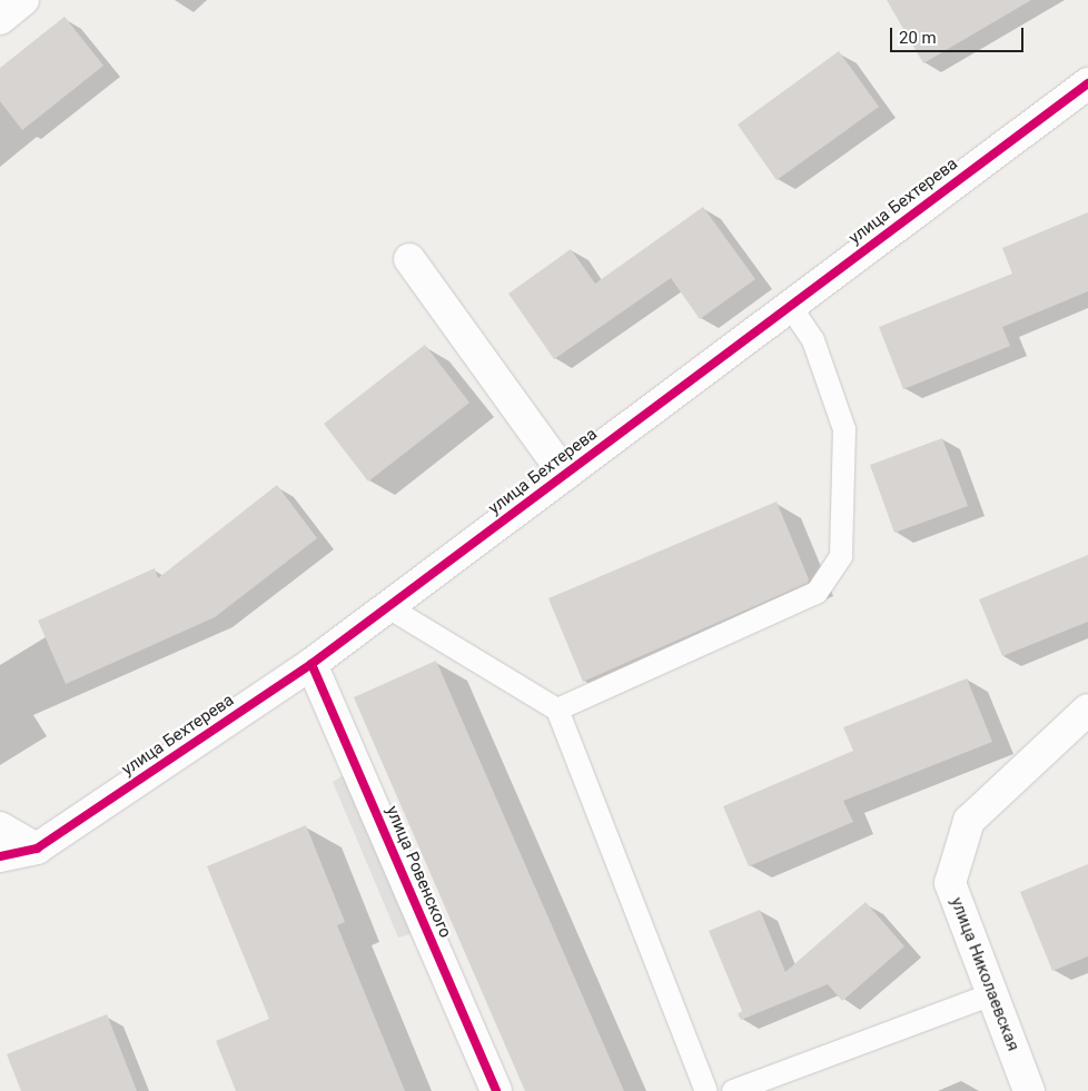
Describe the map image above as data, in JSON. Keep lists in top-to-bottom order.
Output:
{
  "streets": {
    "street": ["улица Бехтерева", "улица Ровенского", "улица Николаевская"]
  },
  "crossings": [
    ["улица Бехтерева", "улица Ровенского"]
  ],
  "scale_bar": "20 m"
}
